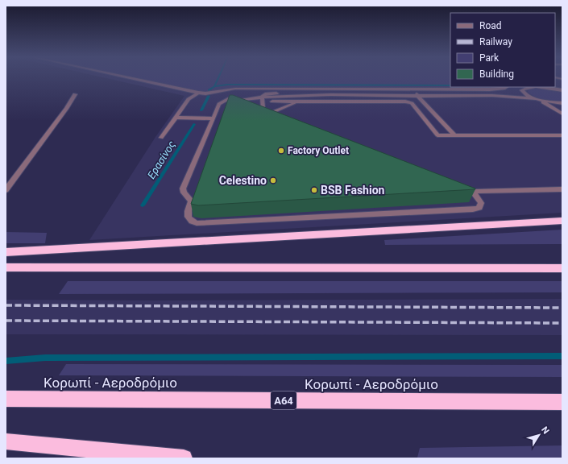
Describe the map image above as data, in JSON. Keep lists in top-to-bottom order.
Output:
{
  "streets": {
    "highway": ["Κορωπί - Αεροδρόμιο", "Α64"]
  },
  "water": ["Ερασίνος"],
  "places": ["Factory Outlet", "Celestino", "BSB Fashion"],
  "legend": [
    "Road",
    "Railway",
    "Park",
    "Building"
  ],
  "north": "top right"
}
